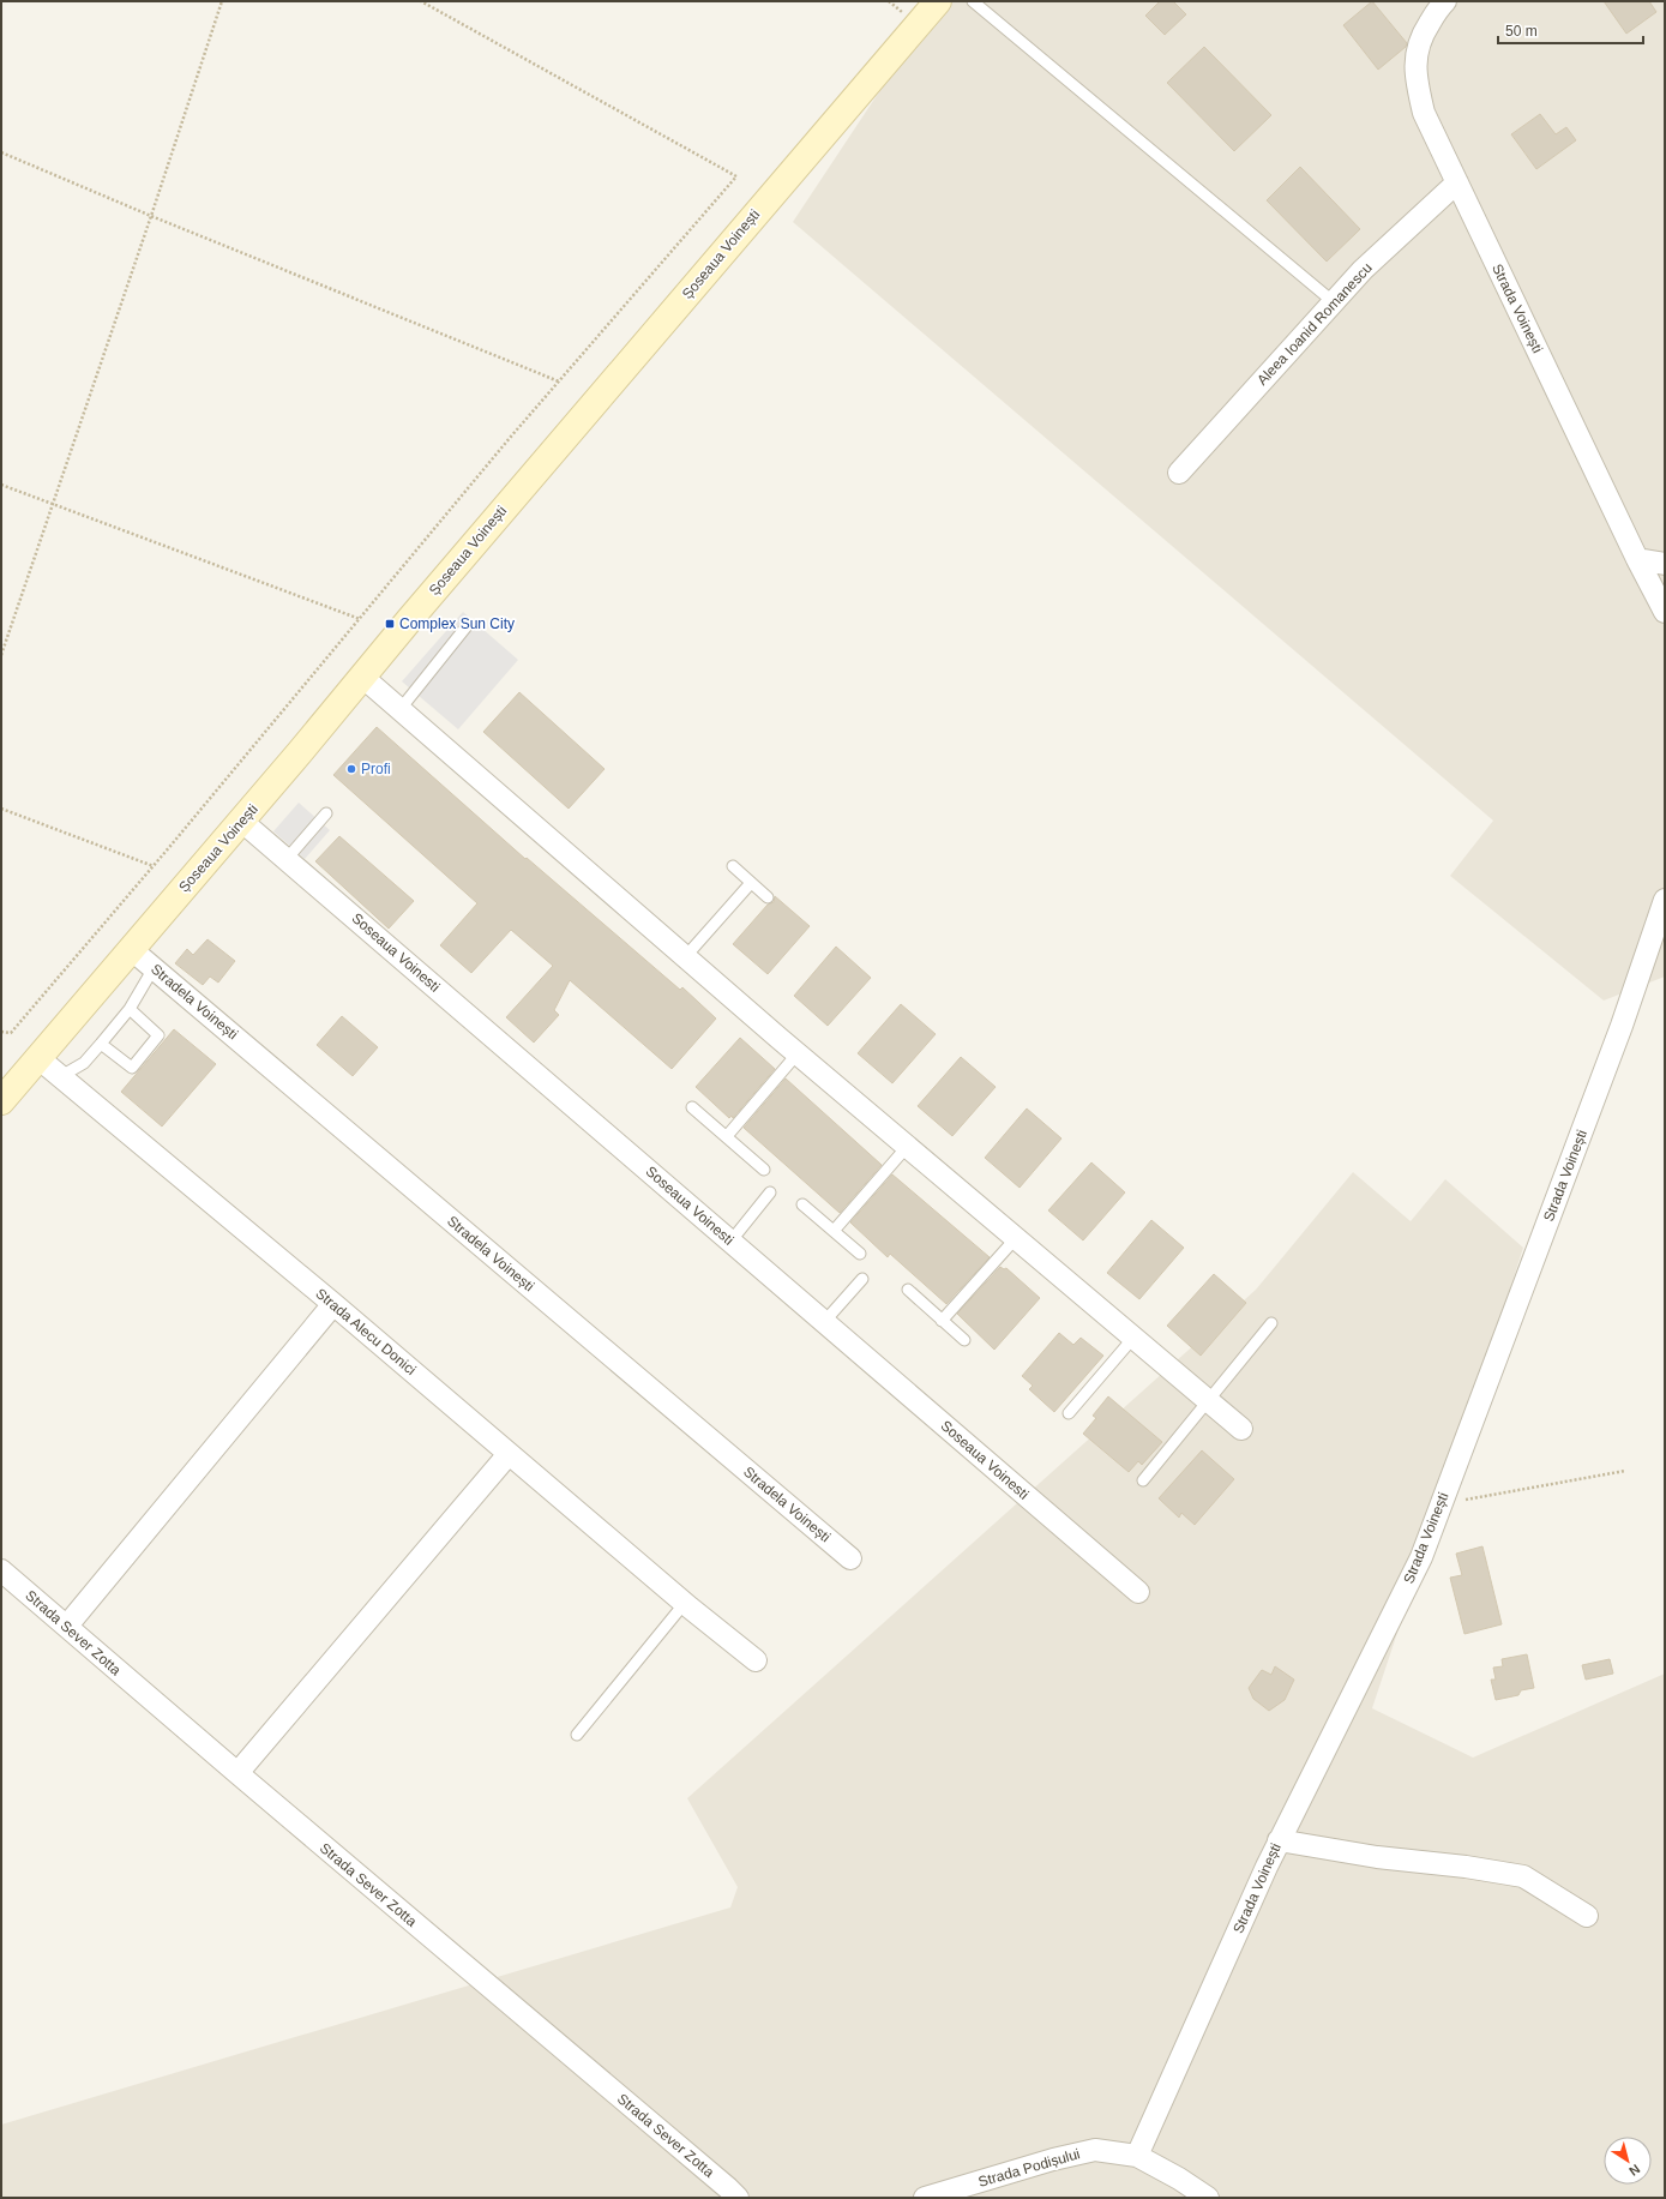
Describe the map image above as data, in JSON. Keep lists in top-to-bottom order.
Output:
{
  "streets": {
    "main road": ["Șoseaua Voinești"],
    "street": [
      "Strada Voinești",
      "Aleea Ioanid Romanescu",
      "Soseaua Voinesti",
      "Stradela Voinești",
      "Strada Alecu Donici",
      "Strada Sever Zotta",
      "Strada Podișului"
    ]
  },
  "crossings": [
    ["Șoseaua Voinești", "Soseaua Voinesti"],
    ["Șoseaua Voinești", "Stradela Voinești"],
    ["Șoseaua Voinești", "Strada Alecu Donici"],
    ["Strada Voinești", "Aleea Ioanid Romanescu"],
    ["Strada Voinești", "Strada Podișului"]
  ],
  "places": {
    "transit": ["Complex Sun City"],
    "other": ["Profi"]
  },
  "scale_bar": "50 m",
  "north": "bottom right"
}
